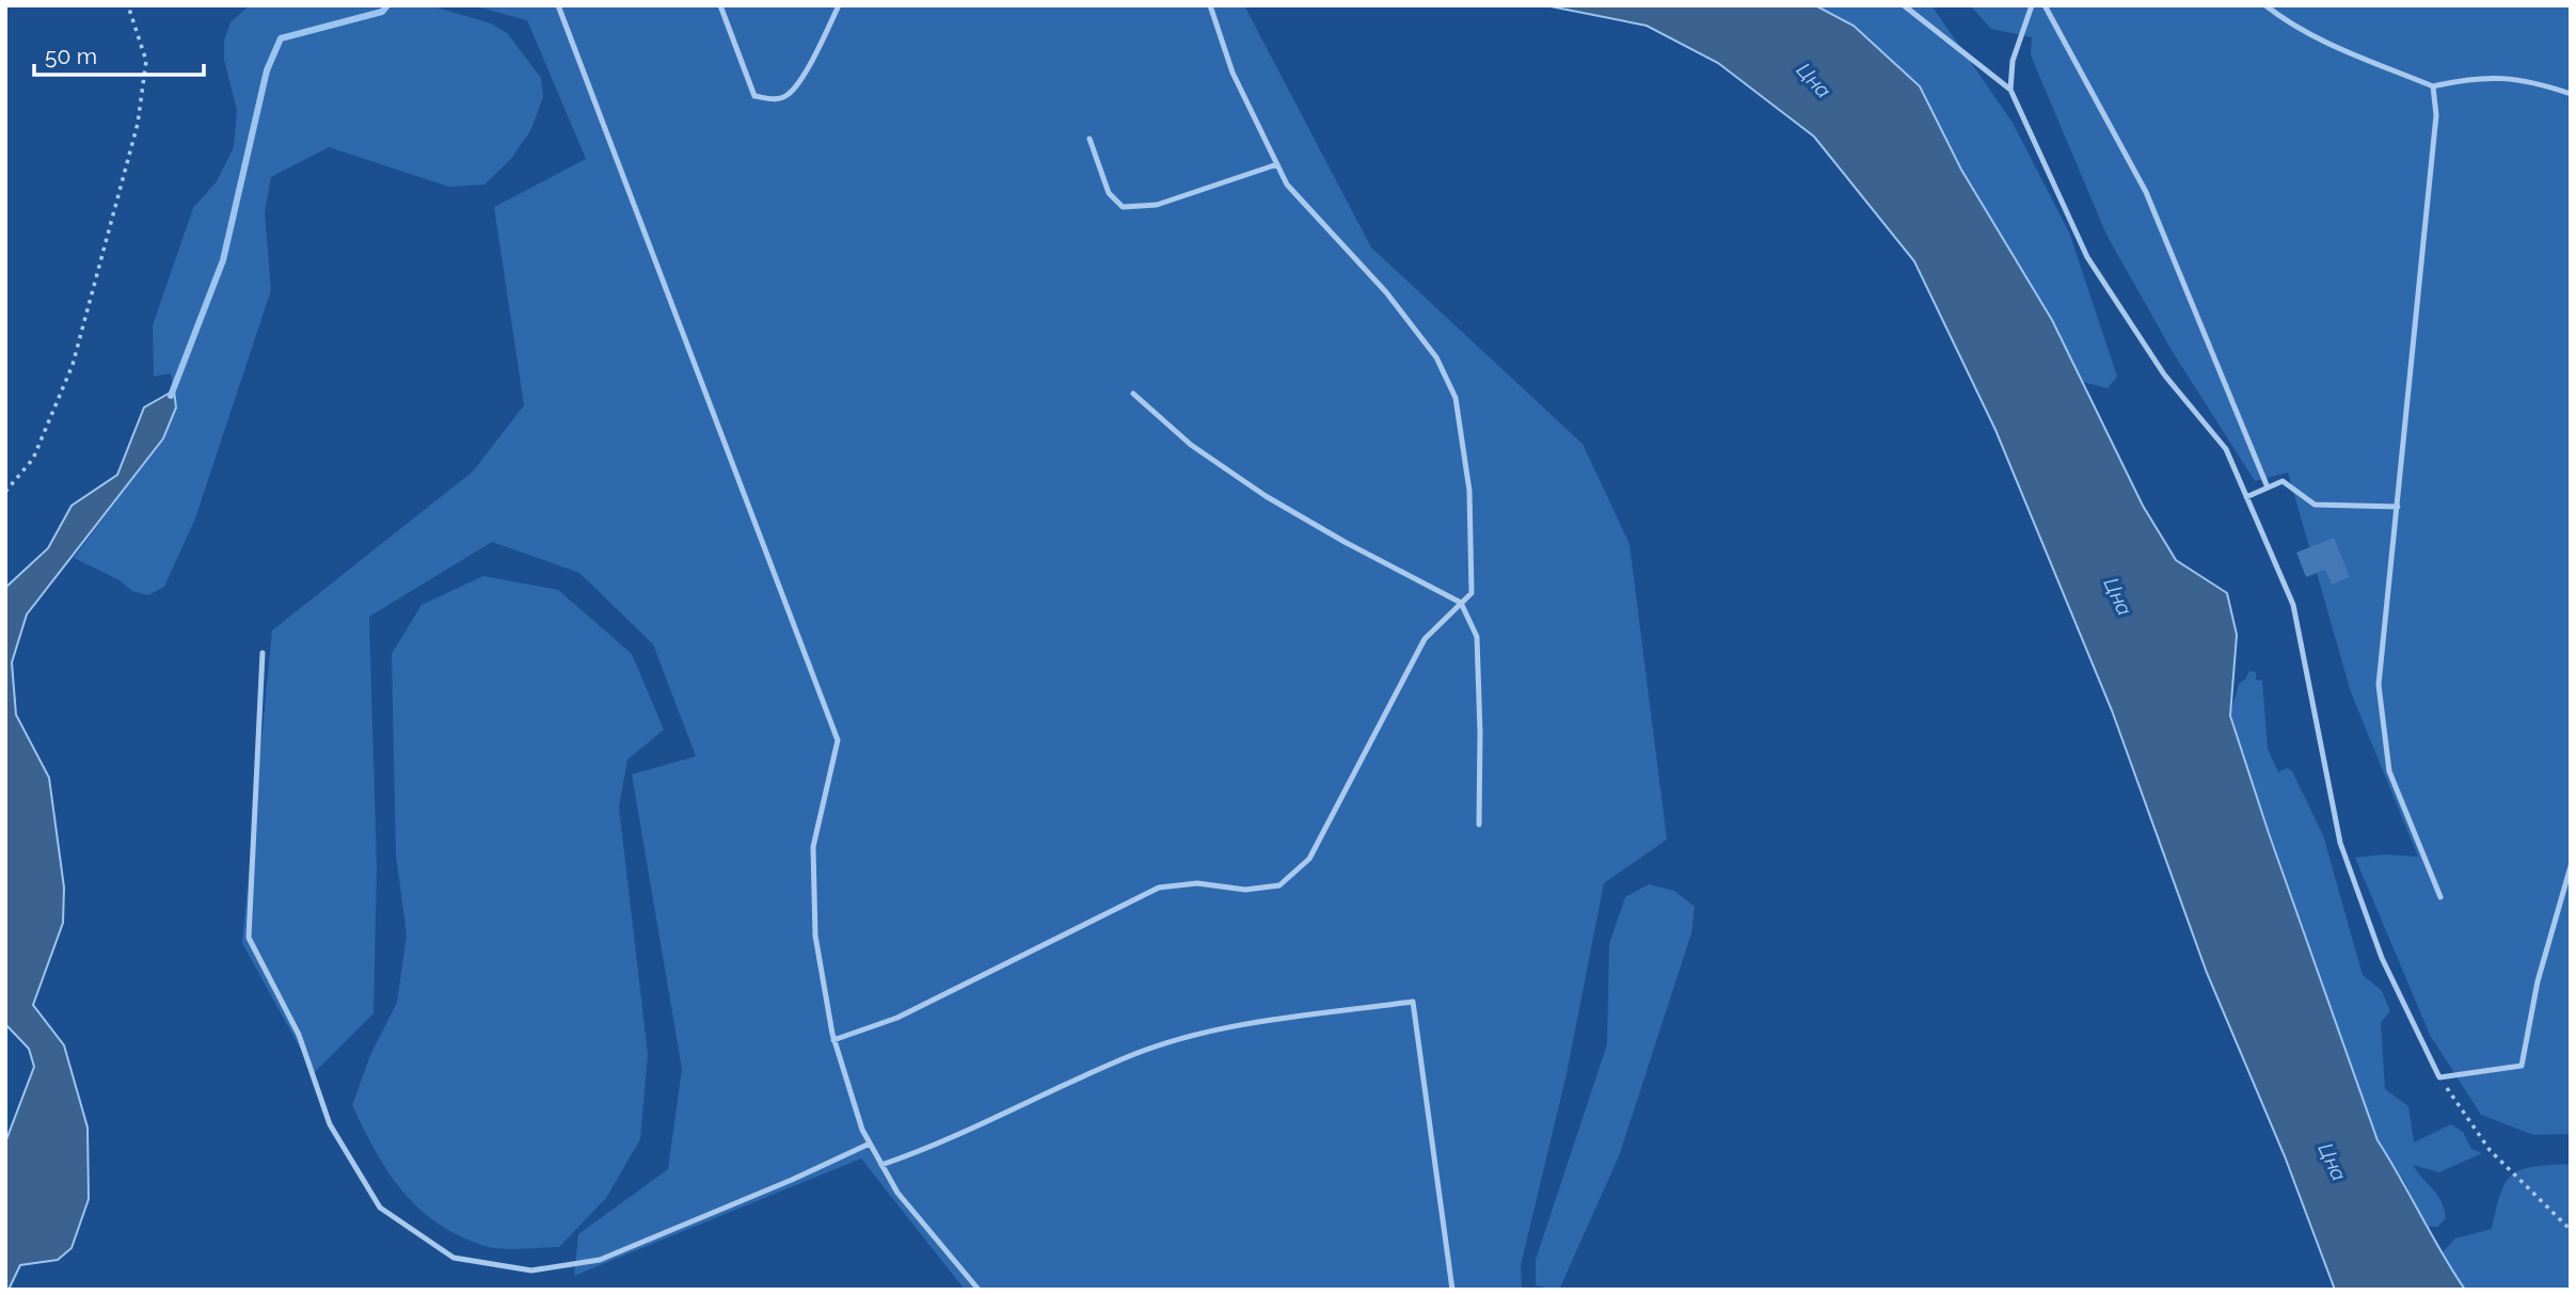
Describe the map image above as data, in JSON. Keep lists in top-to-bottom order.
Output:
{
  "water": ["Цна"],
  "scale_bar": "50 m"
}
